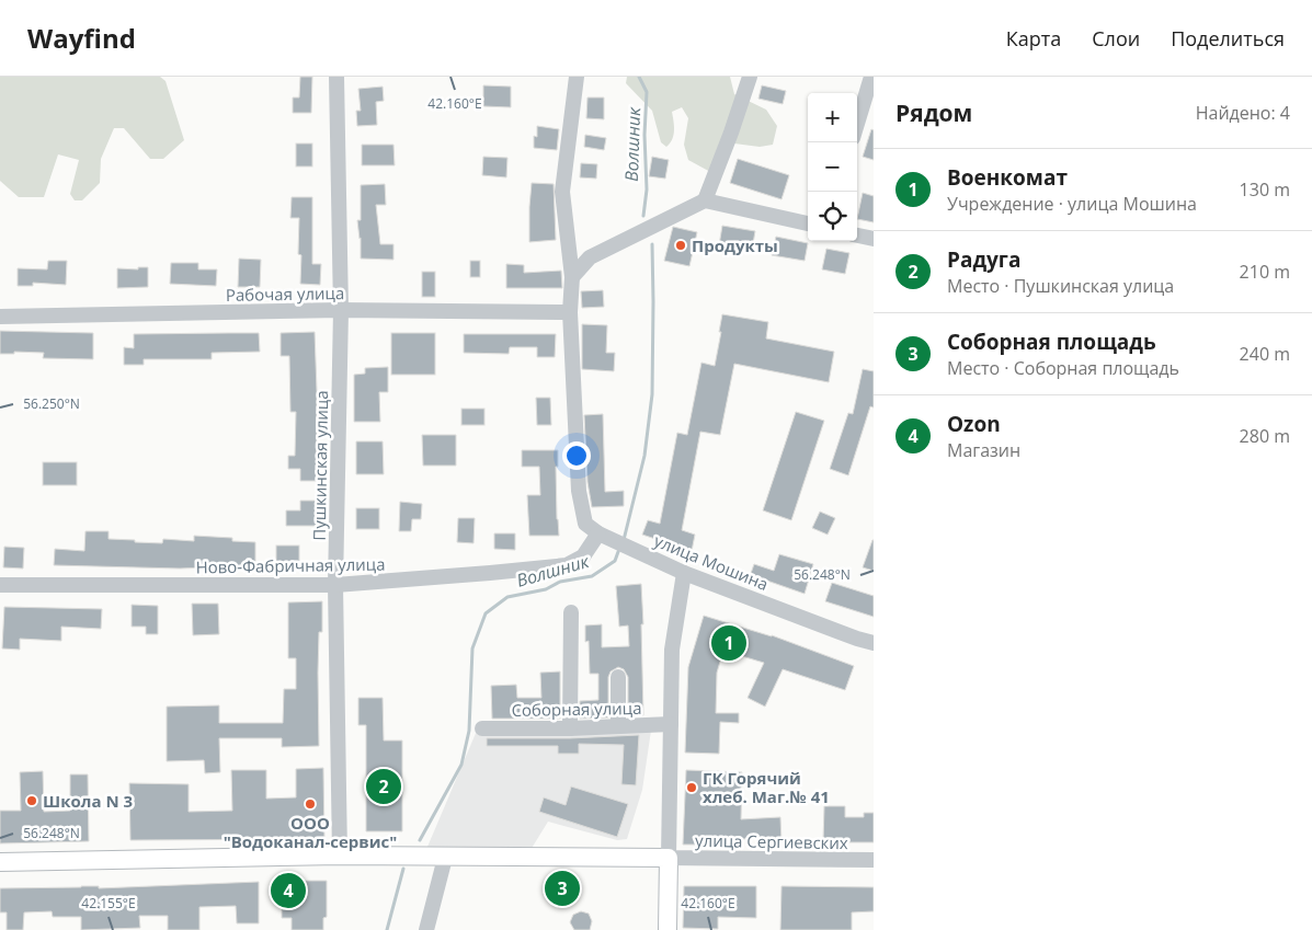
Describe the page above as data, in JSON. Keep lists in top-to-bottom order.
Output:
{
  "streets": {
    "street": [
      "Рабочая улица",
      "Пушкинская улица",
      "улица Мошина",
      "Ново-Фабричная улица",
      "Соборная улица",
      "улица Сергиевских"
    ]
  },
  "crossings": [
    ["Рабочая улица", "Пушкинская улица"],
    ["Пушкинская улица", "Ново-Фабричная улица"],
    ["улица Мошина", "Ново-Фабричная улица"]
  ],
  "water": ["Волшник"],
  "places": [
    "Продукты",
    "ГК Горячий хлеб. Маг.№ 41",
    "Школа N 3",
    "ООО \"Водоканал-сервис\""
  ],
  "page": {
    "header": "Wayfind",
    "nav": ["Карта", "Слои", "Поделиться"],
    "heading": ["Рядом", "Найдено: 4"],
    "map_buttons": ["+", "−"],
    "list": [
      {
        "mark": "1",
        "name": "Военкомат",
        "note": "Учреждение · улица Мошина",
        "value": "130 m"
      },
      {
        "mark": "2",
        "name": "Радуга",
        "note": "Место · Пушкинская улица",
        "value": "210 m"
      },
      {
        "mark": "3",
        "name": "Соборная площадь",
        "note": "Место · Соборная площадь",
        "value": "240 m"
      },
      {
        "mark": "4",
        "name": "Ozon",
        "note": "Магазин",
        "value": "280 m"
      }
    ],
    "pins": [
      "1",
      "2",
      "3",
      "4"
    ]
  },
  "coordinates": [
    "42.160°E",
    "56.250°N",
    "56.248°N",
    "42.155°E"
  ]
}
